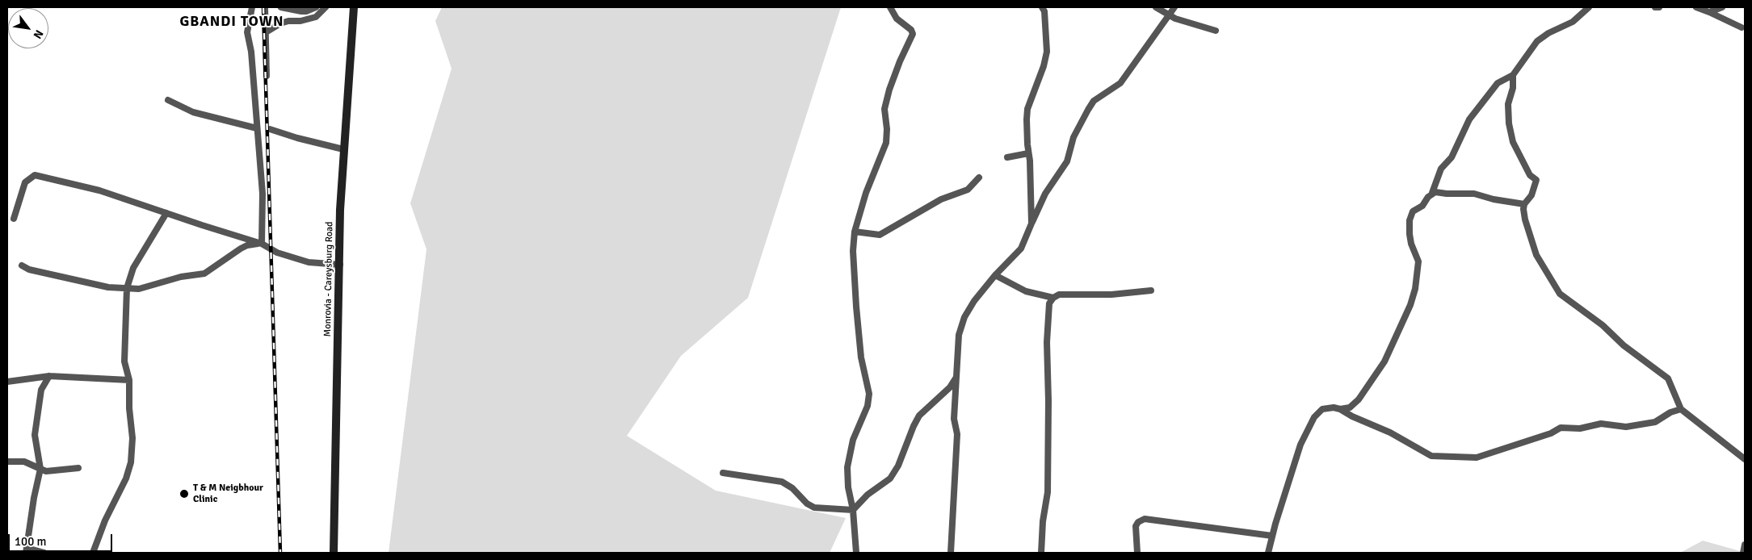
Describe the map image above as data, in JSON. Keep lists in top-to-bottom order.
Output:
{
  "streets": {
    "main road": ["Monrovia - Careysburg Road"]
  },
  "districts": ["GBANDI TOWN"],
  "places": ["T & M Neigbhour Clinic"],
  "scale_bar": "100 m",
  "north": "bottom right"
}
